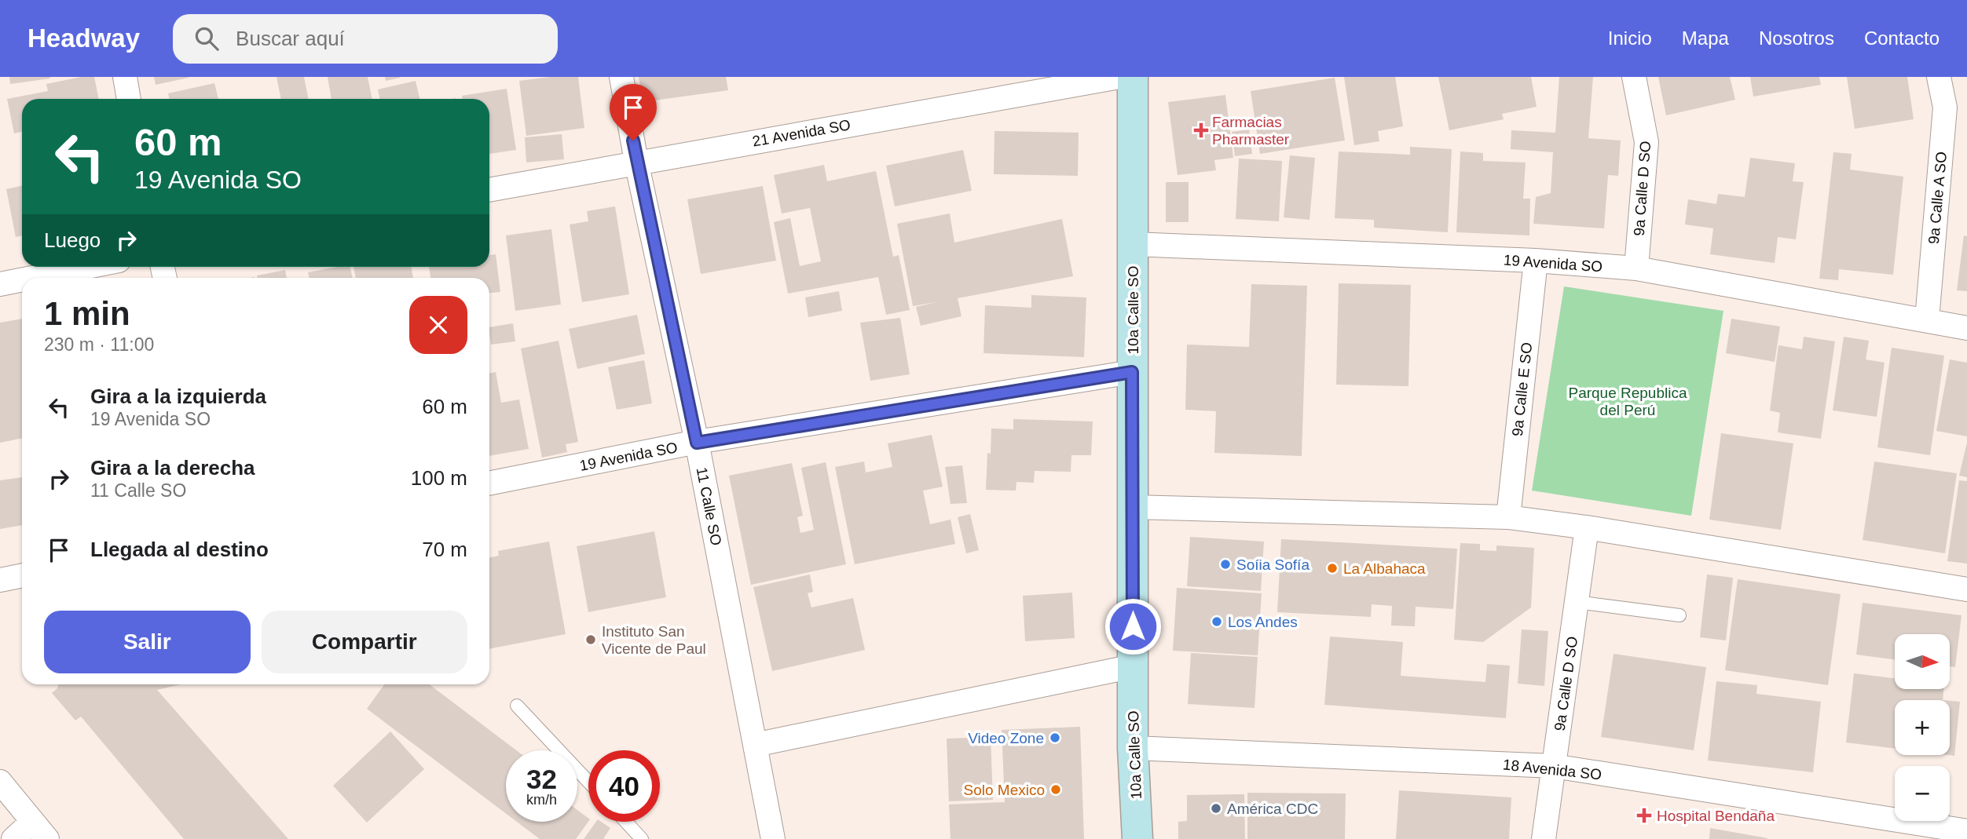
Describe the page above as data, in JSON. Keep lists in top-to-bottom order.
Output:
{
  "streets": {
    "street": [
      "21 Avenida SO",
      "9a Calle D SO",
      "9a Calle A SO",
      "19 Avenida SO",
      "10a Calle SO",
      "9a Calle E SO",
      "11 Calle SO",
      "18 Avenida SO"
    ]
  },
  "crossings": [
    ["21 Avenida SO", "11 Calle SO"],
    ["9a Calle D SO", "19 Avenida SO"],
    ["9a Calle D SO", "18 Avenida SO"],
    ["9a Calle A SO", "19 Avenida SO"],
    ["19 Avenida SO", "10a Calle SO"],
    ["19 Avenida SO", "9a Calle E SO"],
    ["19 Avenida SO", "11 Calle SO"],
    ["10a Calle SO", "18 Avenida SO"]
  ],
  "parks": ["Parque Republica del Perú"],
  "places": {
    "health": ["Farmacias Pharmaster", "Hospital Bendaña"],
    "other": [
      "Soíia Sofía",
      "La Albahaca",
      "Los Andes",
      "Instituto San Vicente de Paul",
      "Video Zone",
      "Solo Mexico",
      "América CDC"
    ]
  },
  "north": "right",
  "page": {
    "header": "Headway",
    "search": "Buscar aquí",
    "nav": [
      "Inicio",
      "Mapa",
      "Nosotros",
      "Contacto"
    ],
    "turn": ["60 m", "19 Avenida SO"],
    "then": "Luego",
    "heading": ["1 min", "230 m · 11:00"],
    "list": [
      {
        "name": "Gira a la izquierda",
        "note": "19 Avenida SO",
        "value": "60 m"
      },
      {
        "name": "Gira a la derecha",
        "note": "11 Calle SO",
        "value": "100 m"
      },
      {
        "name": "Llegada al destino",
        "value": "70 m"
      }
    ],
    "buttons": ["Salir", "Compartir"],
    "map_buttons": ["+", "−"],
    "speed": "32 km/h",
    "limit": "40"
  }
}
